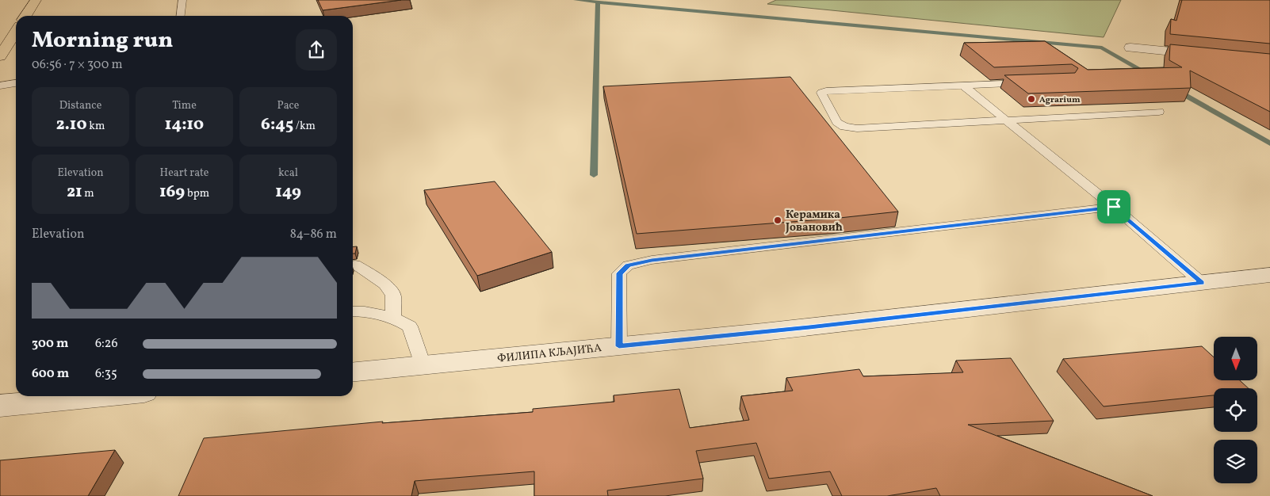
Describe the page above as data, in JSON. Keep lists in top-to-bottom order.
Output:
{
  "streets": {
    "street": ["ФИЛИПА КЉАЈИЋА"]
  },
  "places": ["Agrarium", "Керамика Јовановић"],
  "north": "bottom",
  "page": {
    "heading": ["Morning run", "06:56 · 7 × 300 m"],
    "stats": [
      ["Distance", "2.10 km"],
      ["Time", "14:10"],
      ["Pace", "6:45 /km"],
      ["Elevation", "21 m"],
      ["Heart rate", "169 bpm"],
      ["kcal", "149"]
    ],
    "chart": ["Elevation", "84–86 m"],
    "list": [
      {
        "name": "300 m",
        "note": "6:26"
      },
      {
        "name": "600 m",
        "note": "6:35"
      }
    ]
  }
}
